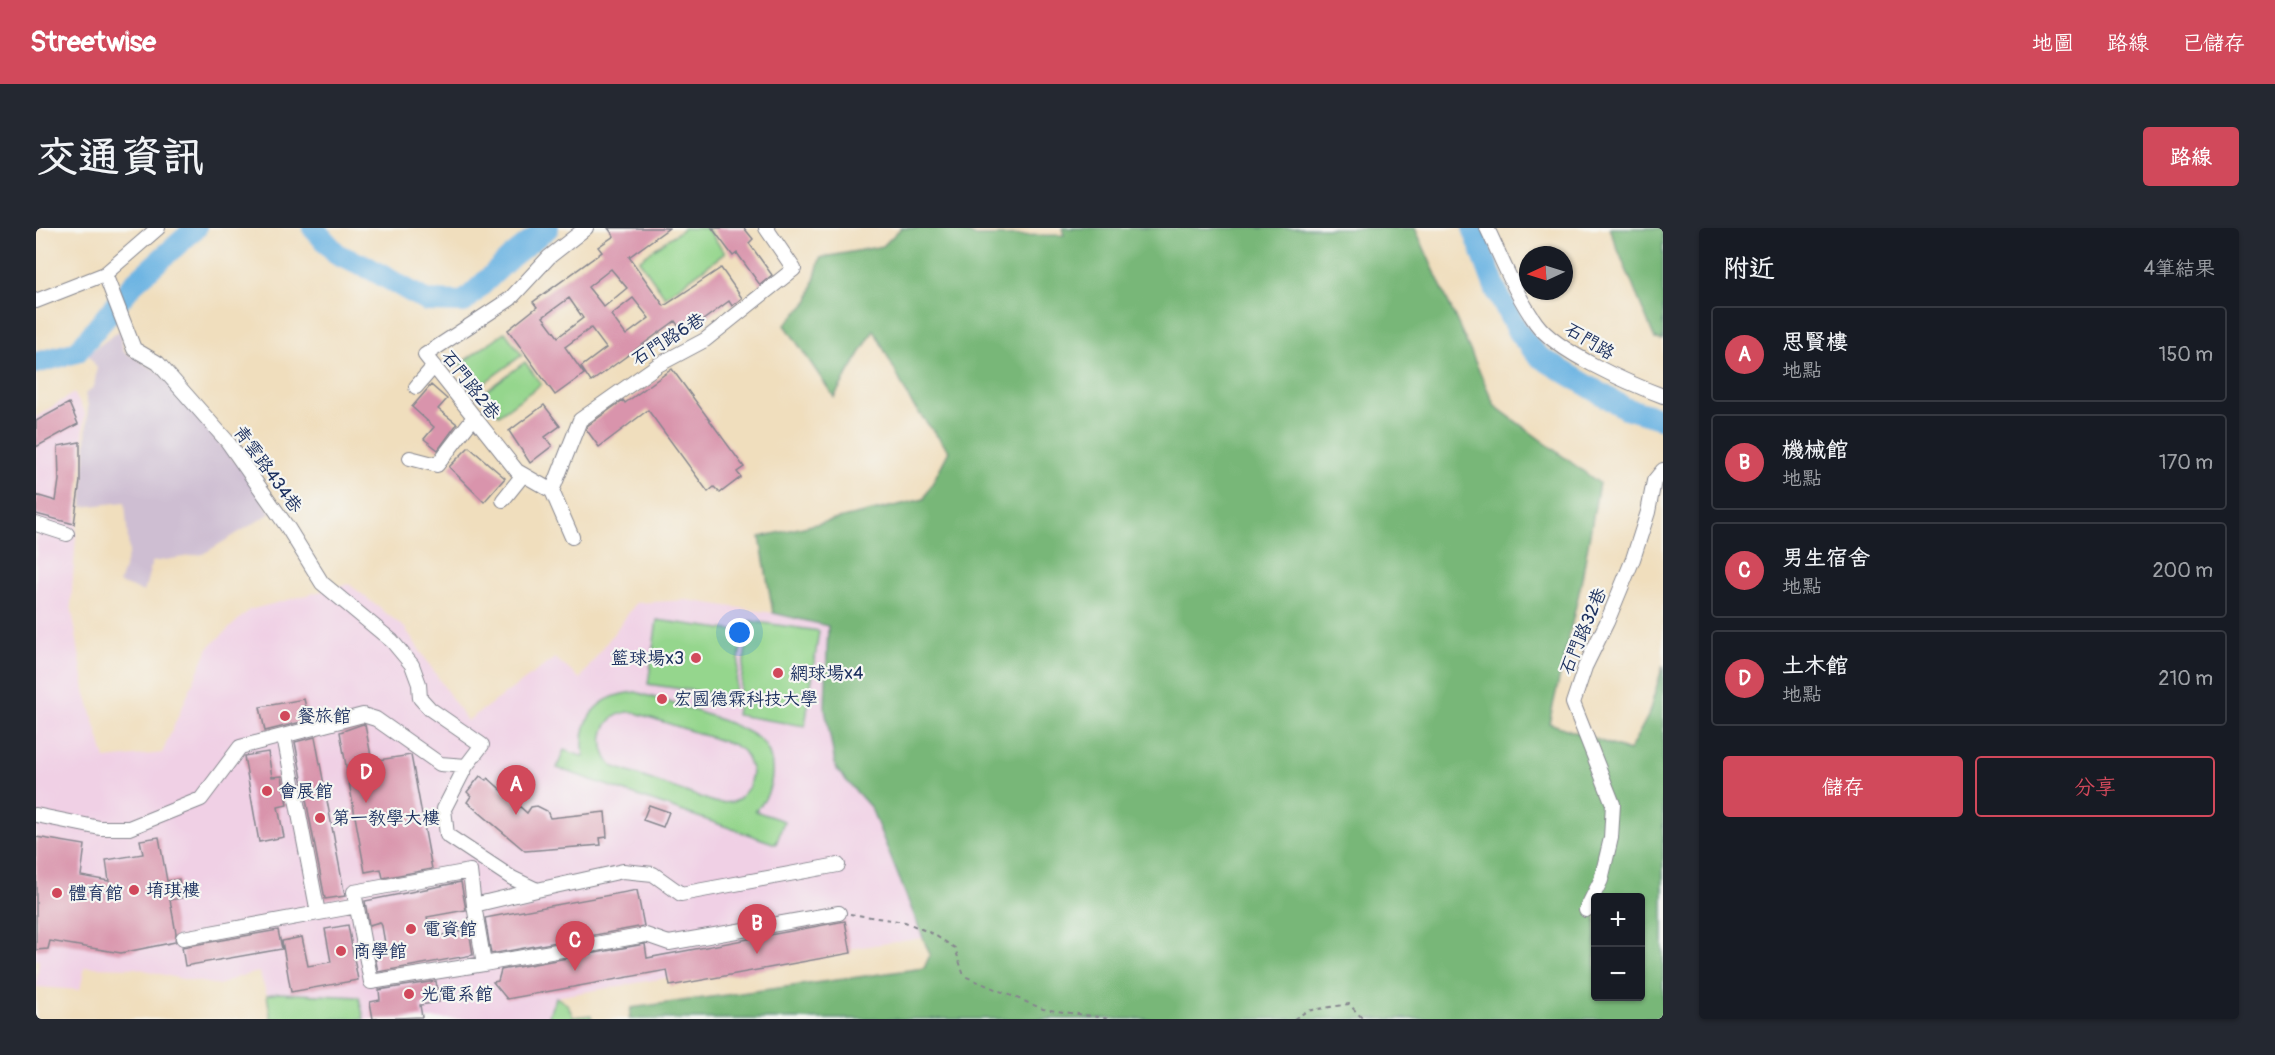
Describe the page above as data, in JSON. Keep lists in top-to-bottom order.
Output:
{
  "streets": {
    "street": [
      "石門路6巷",
      "石門路",
      "石門路2巷",
      "青雲路434巷",
      "石門路32巷"
    ]
  },
  "crossings": [
    ["石門路6巷", "石門路2巷"]
  ],
  "places": [
    "籃球場x3",
    "網球場x4",
    "宏國德霖科技大學",
    "餐旅館",
    "會展館",
    "第一教學大樓",
    "堉琪樓",
    "體育館",
    "電資館",
    "商學館",
    "光電系館"
  ],
  "north": "left",
  "page": {
    "header": "Streetwise",
    "nav": ["地圖", "路線", "已儲存"],
    "buttons": [
      "路線",
      ["儲存", "分享"]
    ],
    "title": "交通資訊",
    "heading": ["附近", "4筆結果"],
    "list": [
      {
        "mark": "A",
        "name": "思賢樓",
        "note": "地點",
        "value": "150 m"
      },
      {
        "mark": "B",
        "name": "機械館",
        "note": "地點",
        "value": "170 m"
      },
      {
        "mark": "C",
        "name": "男生宿舍",
        "note": "地點",
        "value": "200 m"
      },
      {
        "mark": "D",
        "name": "土木館",
        "note": "地點",
        "value": "210 m"
      }
    ],
    "pins": [
      "D",
      "A",
      "B",
      "C"
    ],
    "map_buttons": ["+", "−"]
  }
}
